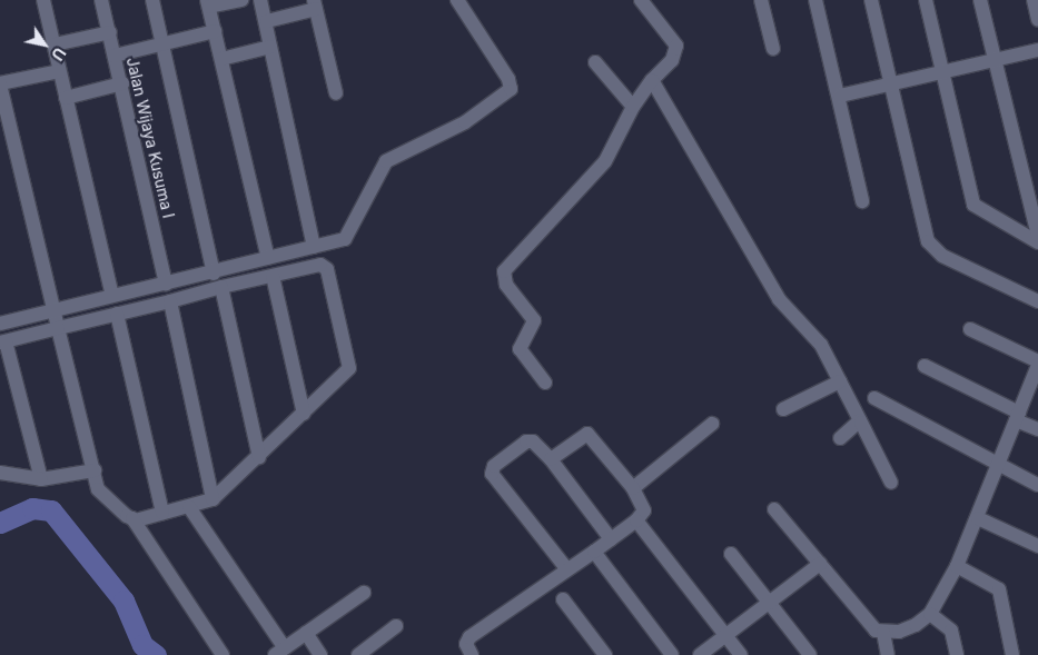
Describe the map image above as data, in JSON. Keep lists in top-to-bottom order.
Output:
{
  "streets": {
    "street": ["Jalan Wijaya Kusuma I"]
  },
  "north": "bottom right"
}
